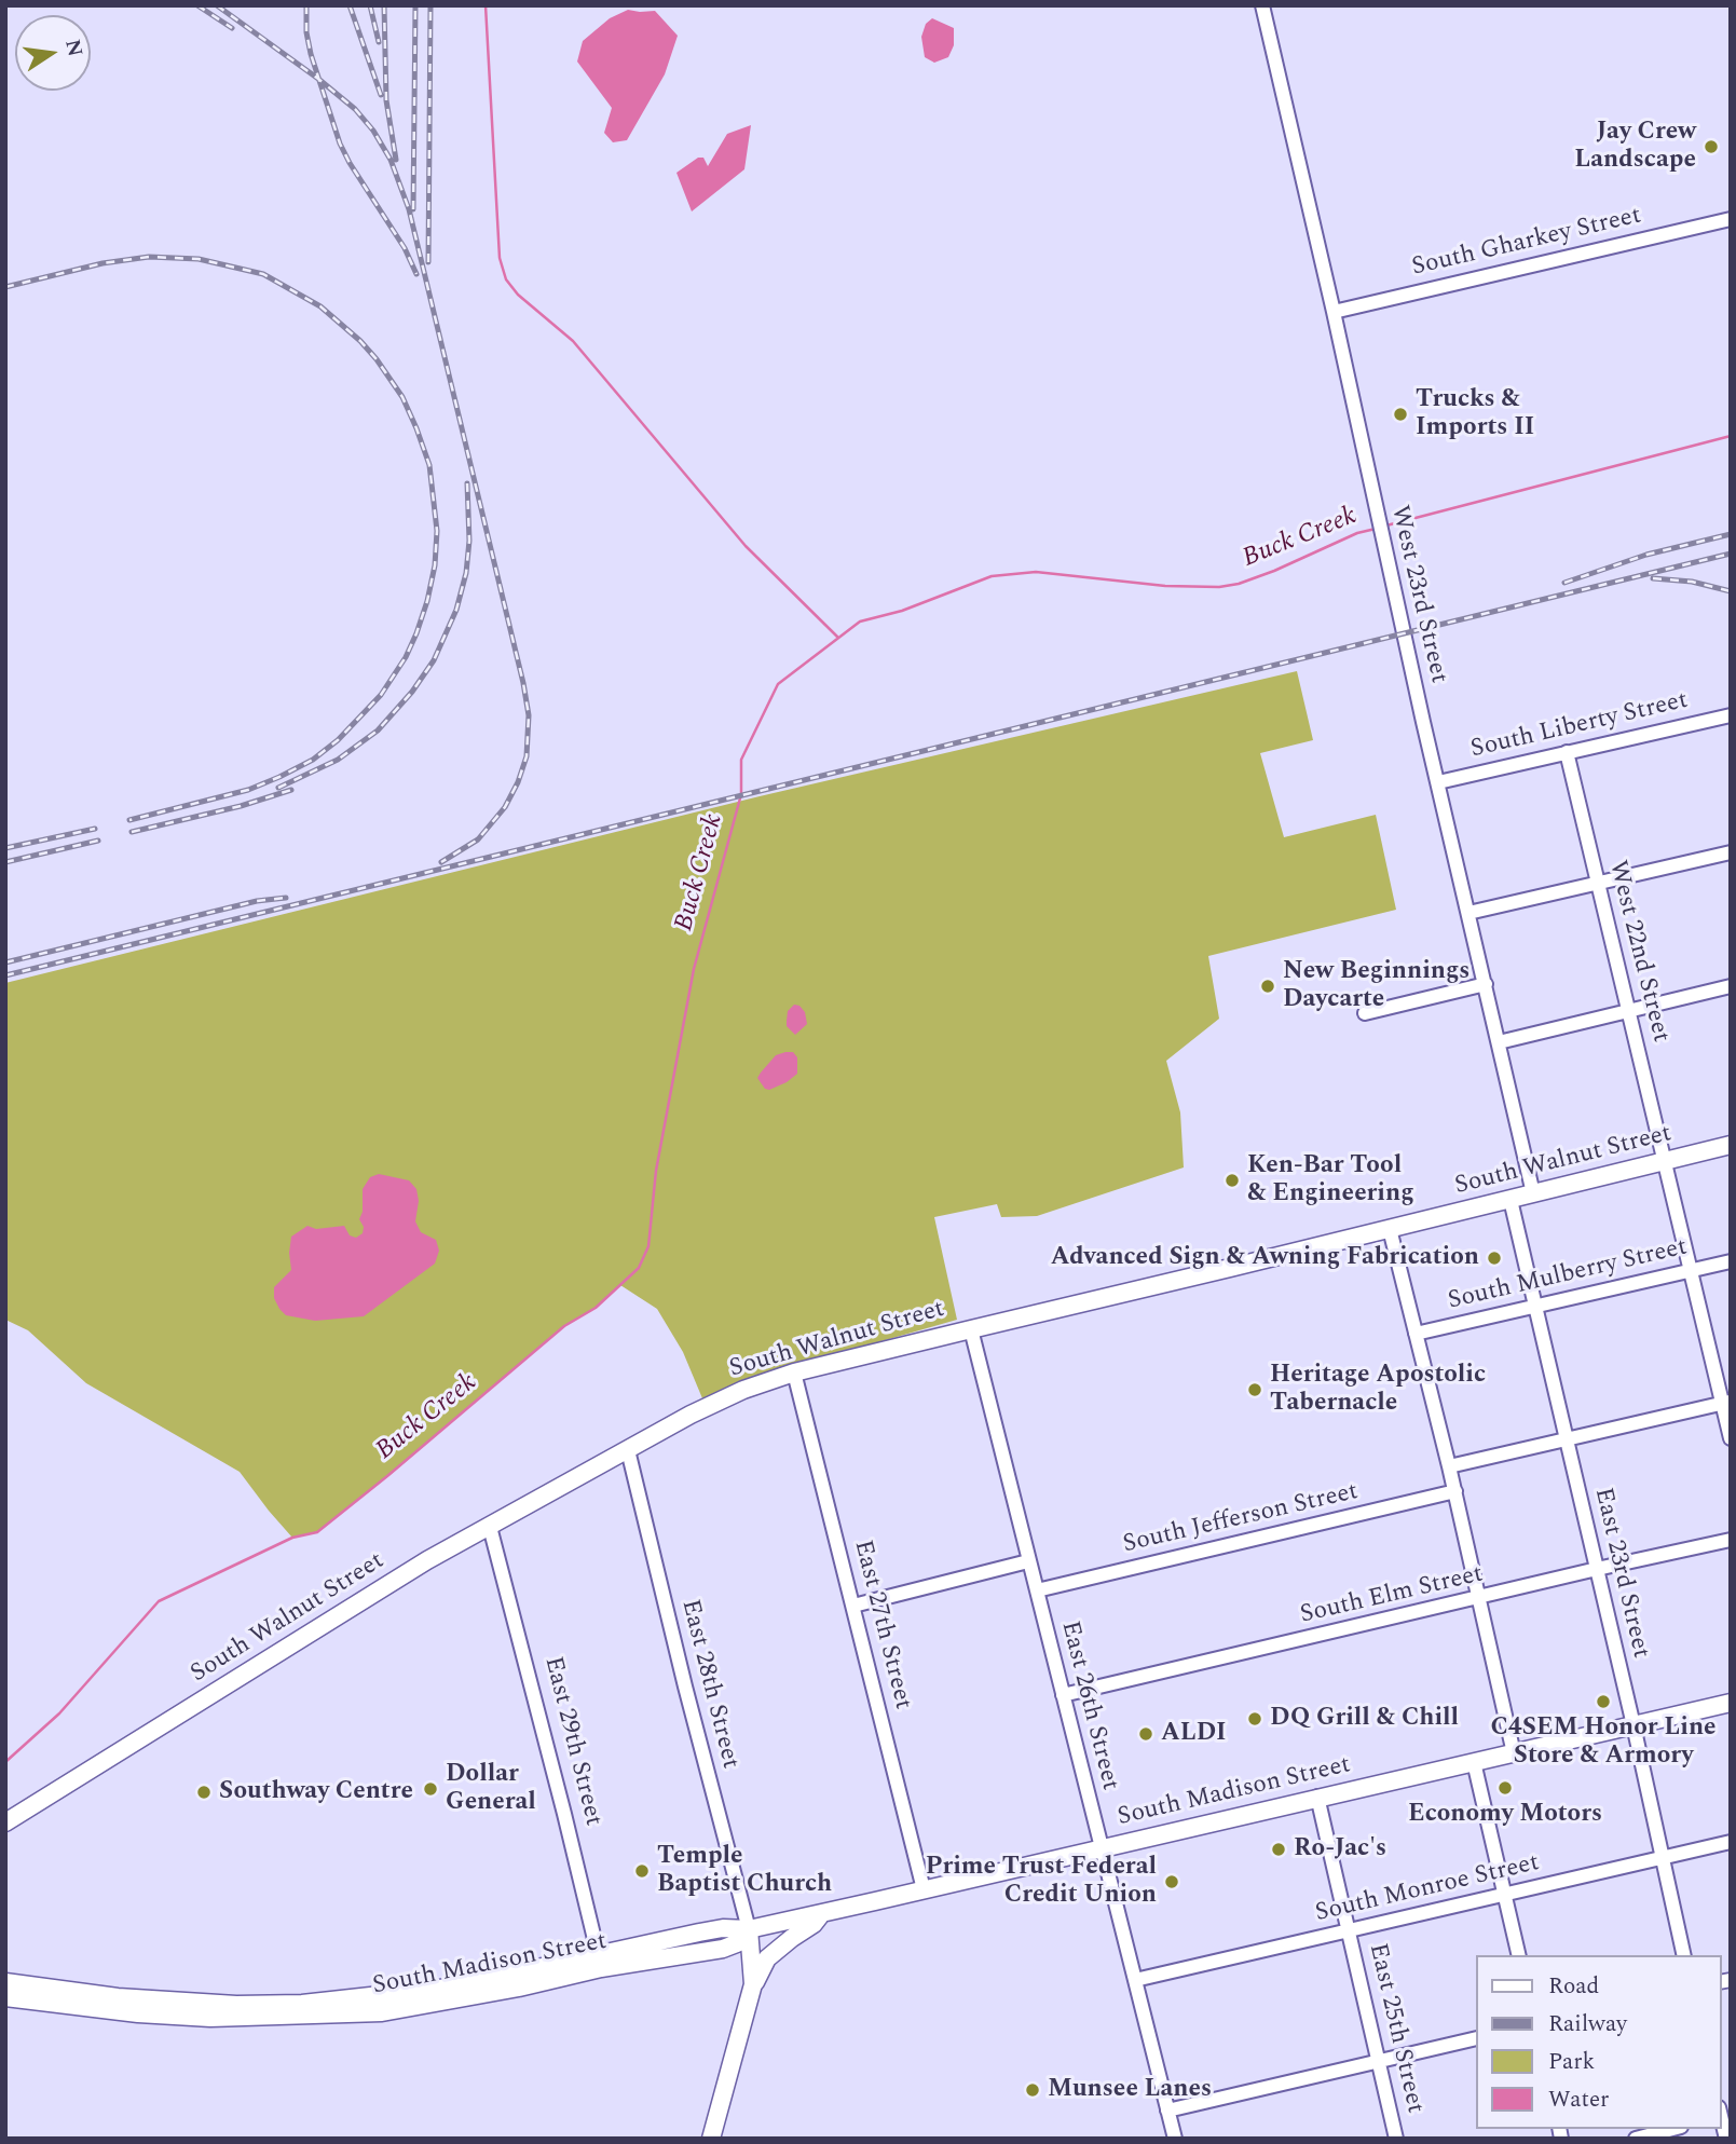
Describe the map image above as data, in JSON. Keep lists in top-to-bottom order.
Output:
{
  "streets": {
    "main road": ["South Walnut Street", "South Madison Street"],
    "street": [
      "South Gharkey Street",
      "West 23rd Street",
      "South Liberty Street",
      "West 22nd Street",
      "South Mulberry Street",
      "South Jefferson Street",
      "East 23rd Street",
      "South Elm Street",
      "East 27th Street",
      "East 28th Street",
      "East 26th Street",
      "East 29th Street",
      "South Monroe Street",
      "East 25th Street"
    ]
  },
  "crossings": [
    ["South Gharkey Street", "West 23rd Street"],
    ["West 23rd Street", "South Liberty Street"],
    ["West 23rd Street", "South Walnut Street"],
    ["South Liberty Street", "West 22nd Street"],
    ["West 22nd Street", "South Walnut Street"],
    ["West 22nd Street", "South Mulberry Street"],
    ["South Walnut Street", "East 23rd Street"],
    ["South Walnut Street", "East 27th Street"],
    ["South Walnut Street", "East 28th Street"],
    ["South Walnut Street", "East 26th Street"],
    ["South Walnut Street", "East 29th Street"],
    ["South Mulberry Street", "East 23rd Street"],
    ["South Jefferson Street", "East 26th Street"],
    ["East 23rd Street", "South Elm Street"],
    ["East 23rd Street", "South Madison Street"],
    ["East 23rd Street", "South Monroe Street"],
    ["South Elm Street", "East 26th Street"],
    ["East 27th Street", "South Madison Street"],
    ["East 28th Street", "South Madison Street"],
    ["East 26th Street", "South Madison Street"],
    ["East 26th Street", "South Monroe Street"],
    ["East 29th Street", "South Madison Street"],
    ["South Madison Street", "East 25th Street"],
    ["South Monroe Street", "East 25th Street"]
  ],
  "water": ["Buck Creek"],
  "places": [
    "Jay Crew Landscape",
    "Trucks & Imports II",
    "New Beginnings Daycarte",
    "Ken-Bar Tool & Engineering",
    "Advanced Sign & Awning Fabrication",
    "Heritage Apostolic Tabernacle",
    "C4SEM Honor Line Store & Armory",
    "DQ Grill & Chill",
    "ALDI",
    "Economy Motors",
    "Dollar General",
    "Southway Centre",
    "Ro-Jac's",
    "Temple Baptist Church",
    "Prime Trust Federal Credit Union",
    "Munsee Lanes"
  ],
  "legend": [
    "Road",
    "Railway",
    "Park",
    "Water"
  ],
  "north": "right"
}
